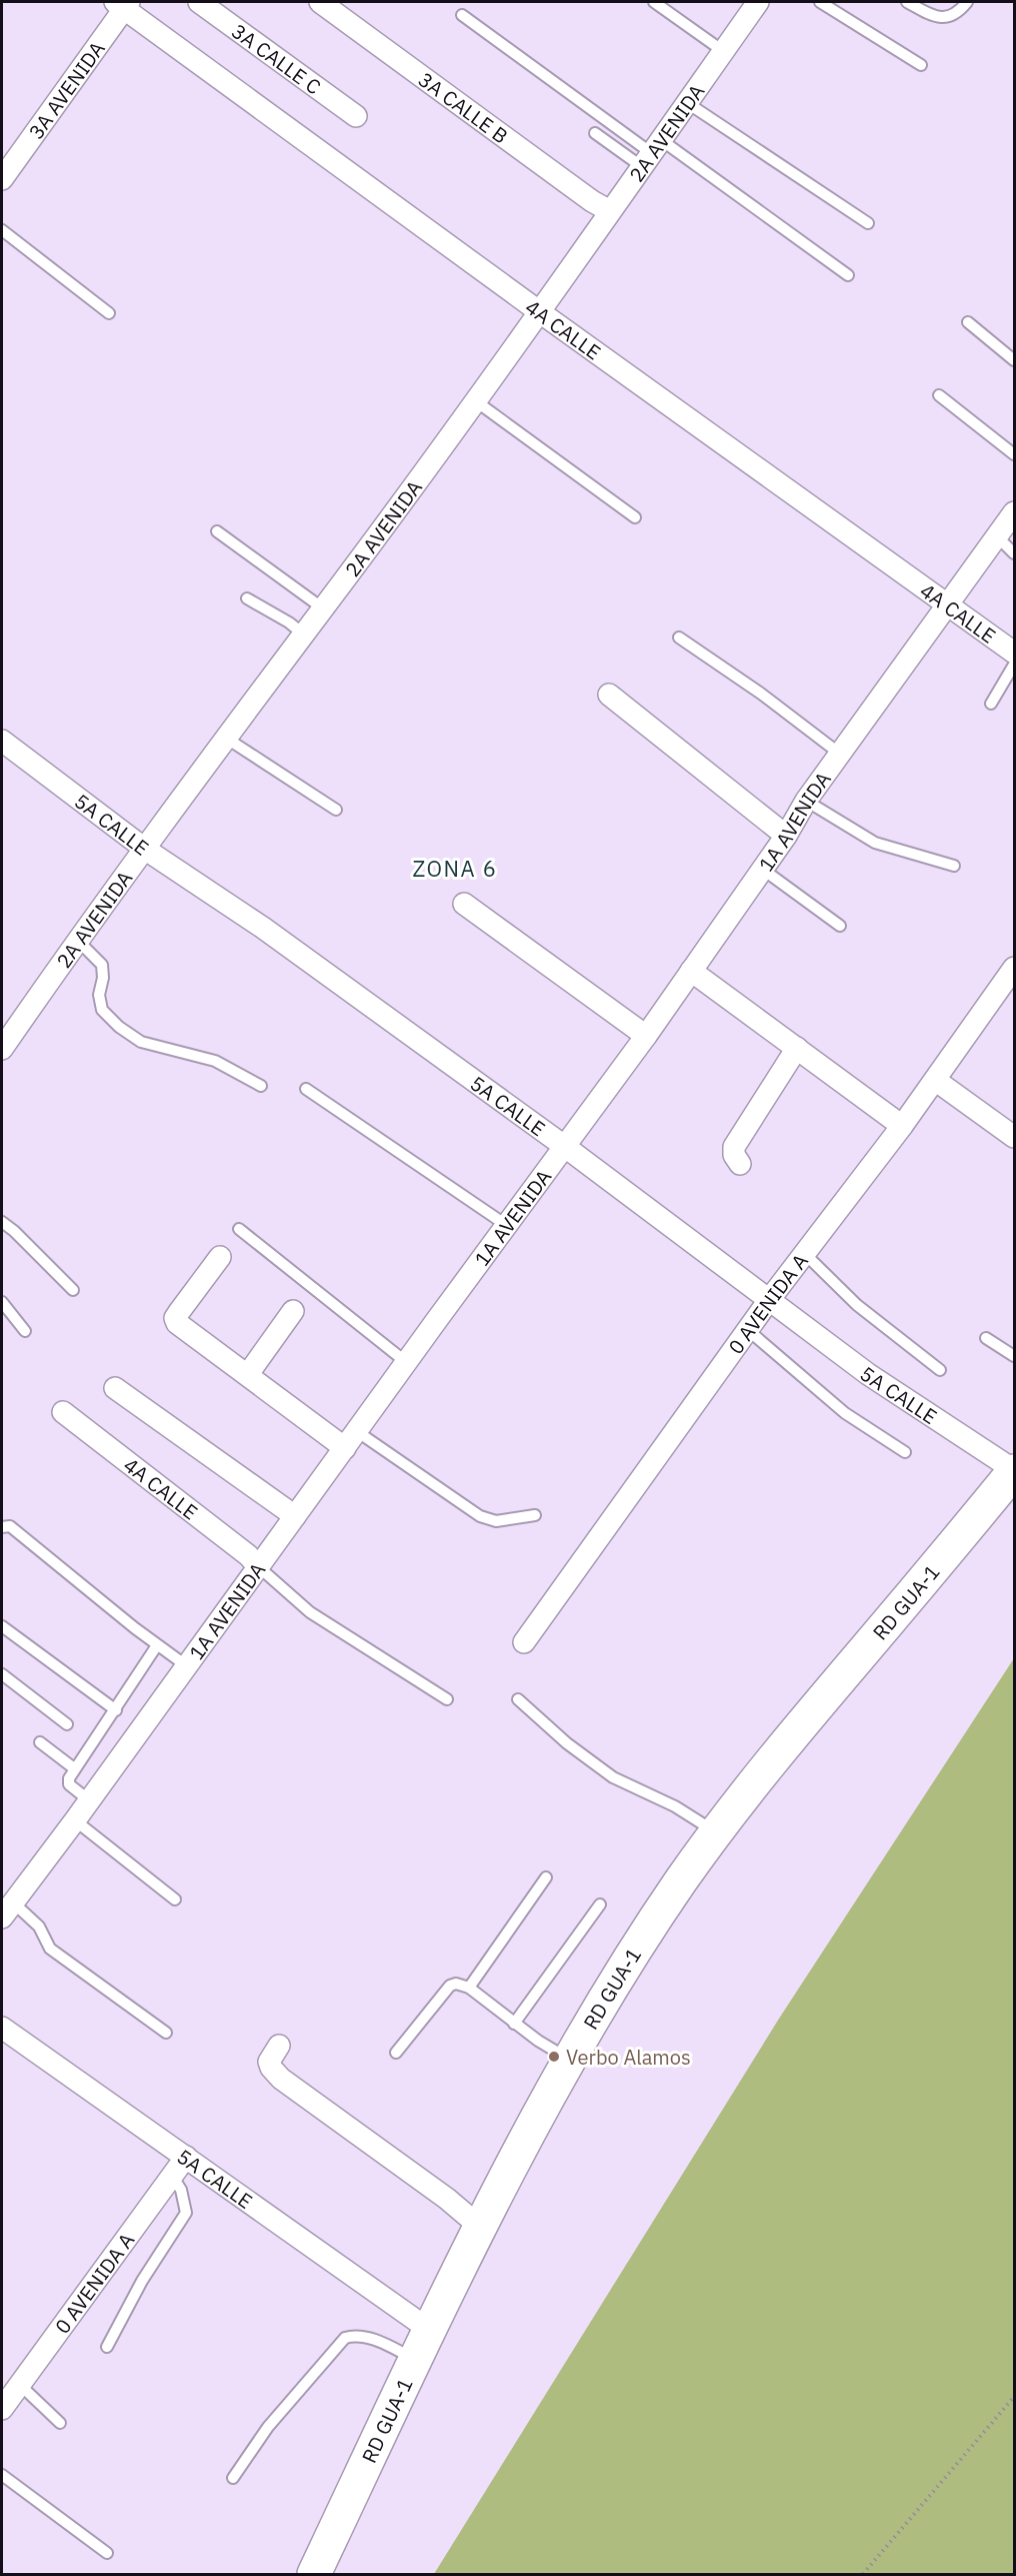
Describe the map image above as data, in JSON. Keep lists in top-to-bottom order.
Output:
{
  "streets": {
    "main road": ["RD GUA-1"],
    "street": [
      "3A CALLE C",
      "3A AVENIDA",
      "3A CALLE B",
      "2A AVENIDA",
      "4A CALLE",
      "1A AVENIDA",
      "5A CALLE",
      "0 AVENIDA A"
    ]
  },
  "crossings": [
    ["3A AVENIDA", "4A CALLE"],
    ["3A CALLE B", "2A AVENIDA"],
    ["2A AVENIDA", "4A CALLE"],
    ["2A AVENIDA", "5A CALLE"],
    ["4A CALLE", "1A AVENIDA"],
    ["1A AVENIDA", "5A CALLE"],
    ["5A CALLE", "0 AVENIDA A"],
    ["5A CALLE", "RD GUA-1"]
  ],
  "districts": ["ZONA 6"],
  "places": ["Verbo Alamos"]
}
